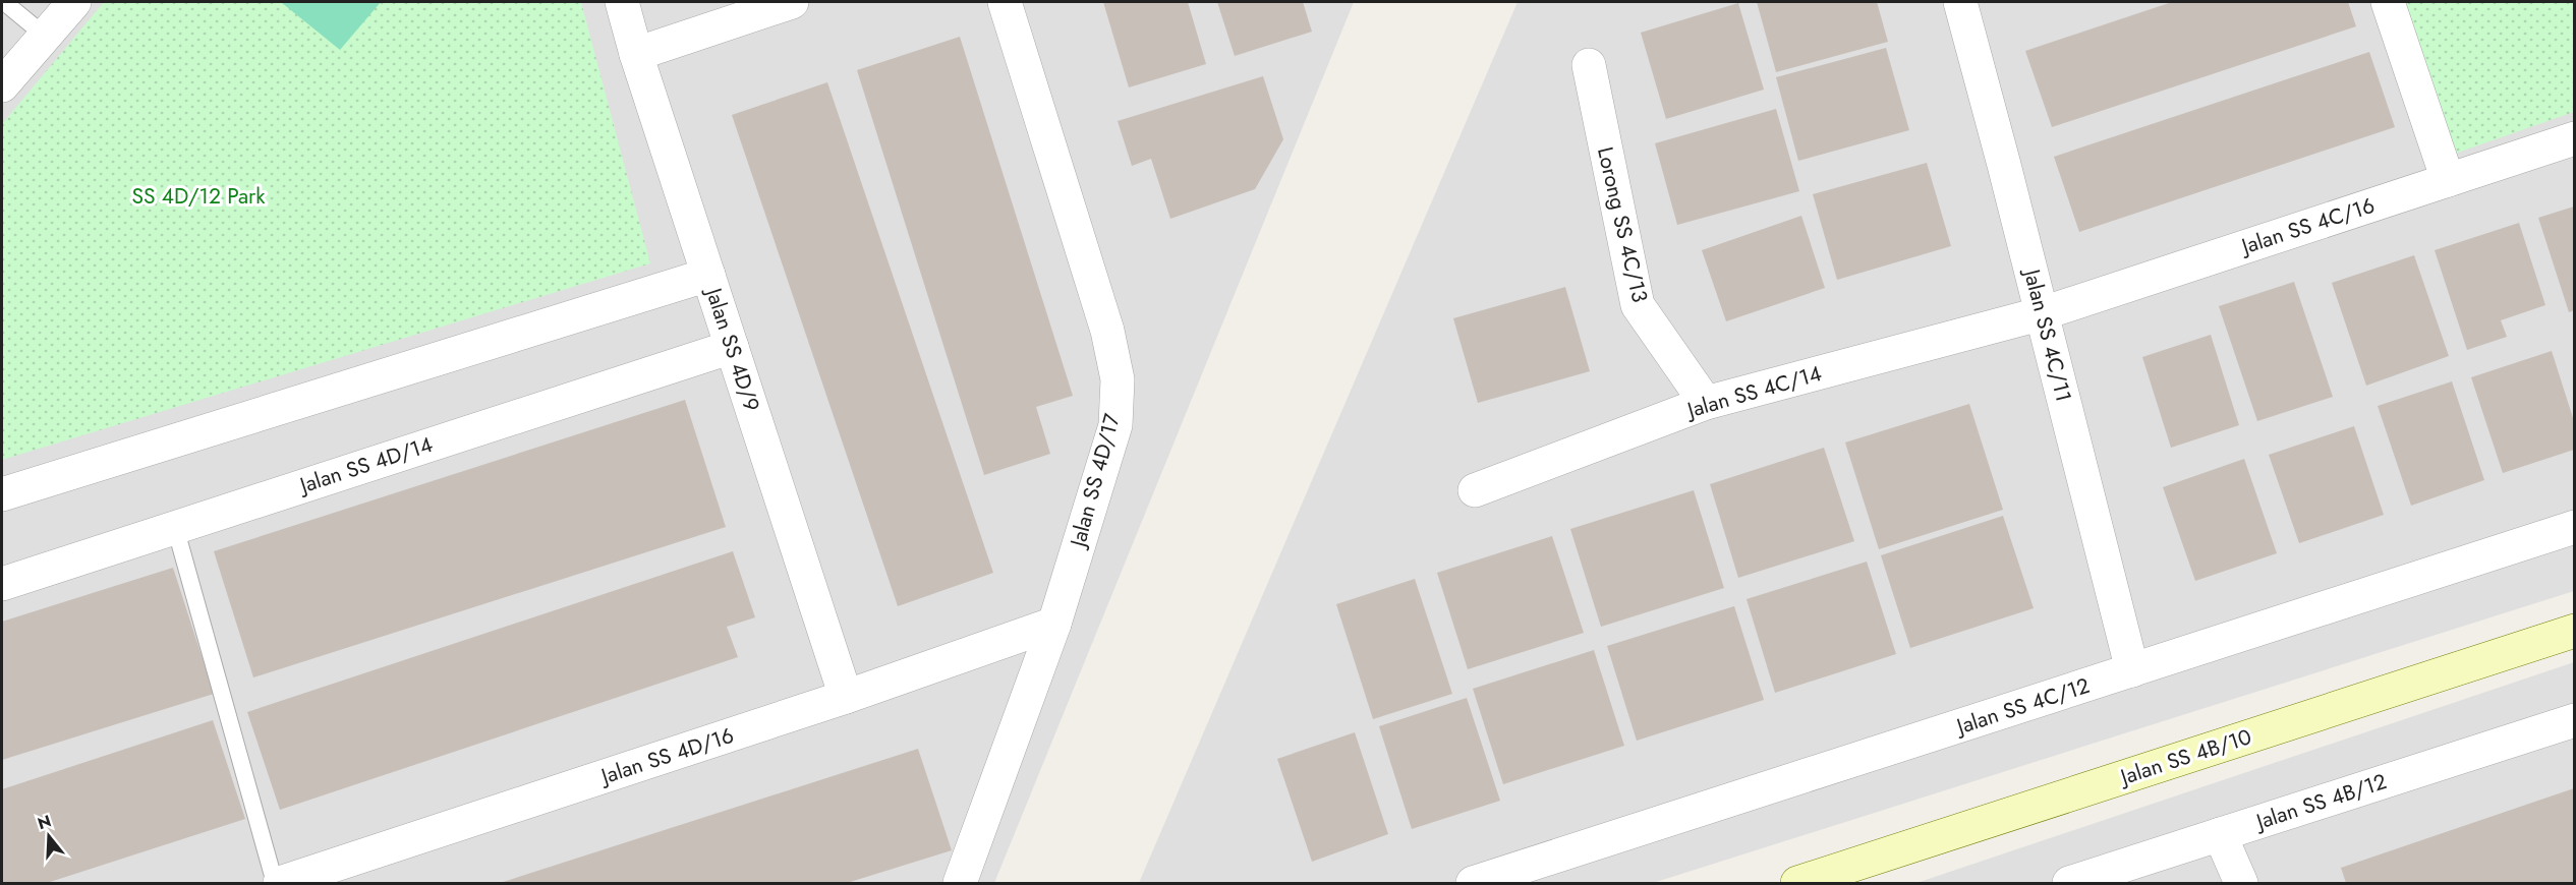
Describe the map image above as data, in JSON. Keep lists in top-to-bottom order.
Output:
{
  "streets": {
    "street": [
      "Lorong SS 4C/13",
      "Jalan SS 4C/16",
      "Jalan SS 4C/11",
      "Jalan SS 4D/9",
      "Jalan SS 4C/14",
      "Jalan SS 4D/14",
      "Jalan SS 4D/17",
      "Jalan SS 4C/12",
      "Jalan SS 4D/16",
      "Jalan SS 4B/10",
      "Jalan SS 4B/12"
    ]
  },
  "crossings": [
    ["Lorong SS 4C/13", "Jalan SS 4C/14"],
    ["Jalan SS 4C/16", "Jalan SS 4C/11"],
    ["Jalan SS 4C/16", "Jalan SS 4C/14"],
    ["Jalan SS 4C/11", "Jalan SS 4C/14"],
    ["Jalan SS 4C/11", "Jalan SS 4C/12"],
    ["Jalan SS 4D/9", "Jalan SS 4D/14"],
    ["Jalan SS 4D/9", "Jalan SS 4D/16"],
    ["Jalan SS 4D/17", "Jalan SS 4D/16"]
  ],
  "parks": ["SS 4D/12 Park"],
  "north": "top"
}
